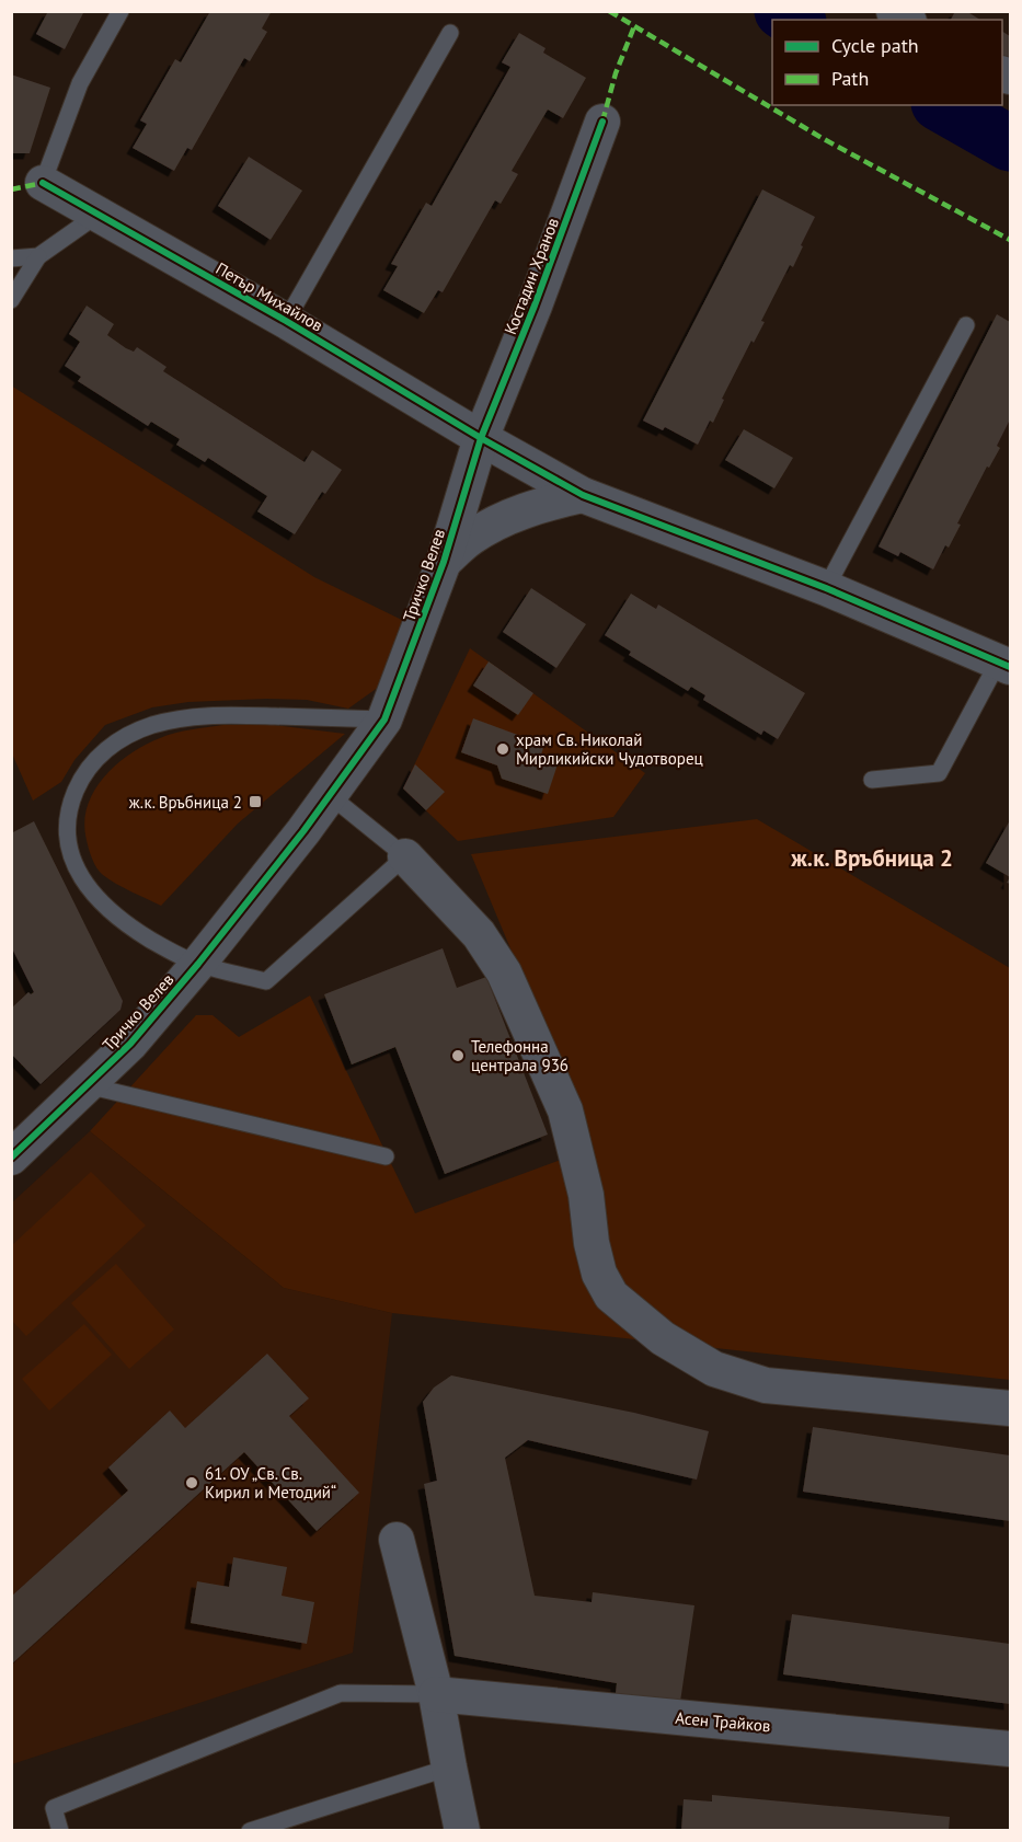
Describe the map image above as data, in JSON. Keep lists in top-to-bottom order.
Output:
{
  "streets": {
    "street": [
      "Костадин Хранов",
      "Петър Михайлов",
      "Тричко Велев",
      "Асен Трайков"
    ]
  },
  "crossings": [
    ["Костадин Хранов", "Петър Михайлов"],
    ["Костадин Хранов", "Тричко Велев"],
    ["Петър Михайлов", "Тричко Велев"]
  ],
  "districts": ["ж.к. Връбница 2"],
  "places": {
    "other": ["храм Св. Николай Мирликийски Чудотворец", "Телефонна централа 936", "61. ОУ „Св. Св. Кирил и Методий“"],
    "transit": ["ж.к. Връбница 2"]
  },
  "legend": ["Cycle path", "Path"]
}
